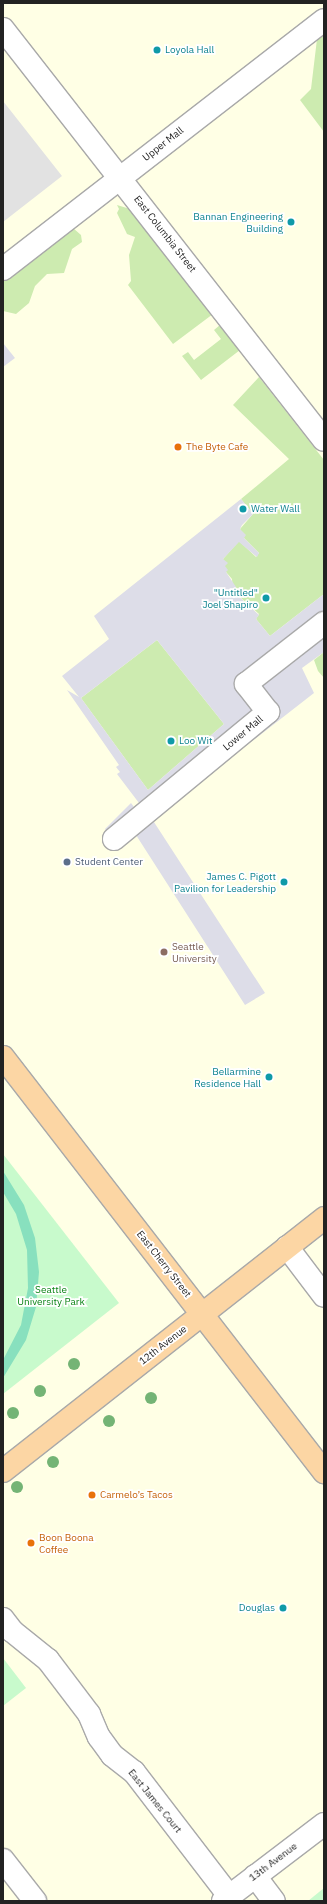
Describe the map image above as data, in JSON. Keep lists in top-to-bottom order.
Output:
{
  "streets": {
    "main road": ["East Cherry Street", "12th Avenue"],
    "street": [
      "Upper Mall",
      "East Columbia Street",
      "Lower Mall",
      "East James Court",
      "13th Avenue"
    ]
  },
  "crossings": [
    ["Upper Mall", "East Columbia Street"],
    ["East Cherry Street", "12th Avenue"],
    ["East James Court", "13th Avenue"]
  ],
  "parks": ["Seattle University Park"],
  "places": [
    "Loyola Hall",
    "Bannan Engineering Building",
    "The Byte Cafe",
    "Water Wall",
    "\"Untitled\" Joel Shapiro",
    "Loo Wit",
    "Student Center",
    "James C. Pigott Pavilion for Leadership",
    "Seattle University",
    "Bellarmine Residence Hall",
    "Carmelo’s Tacos",
    "Boon Boona Coffee",
    "Douglas"
  ]
}
